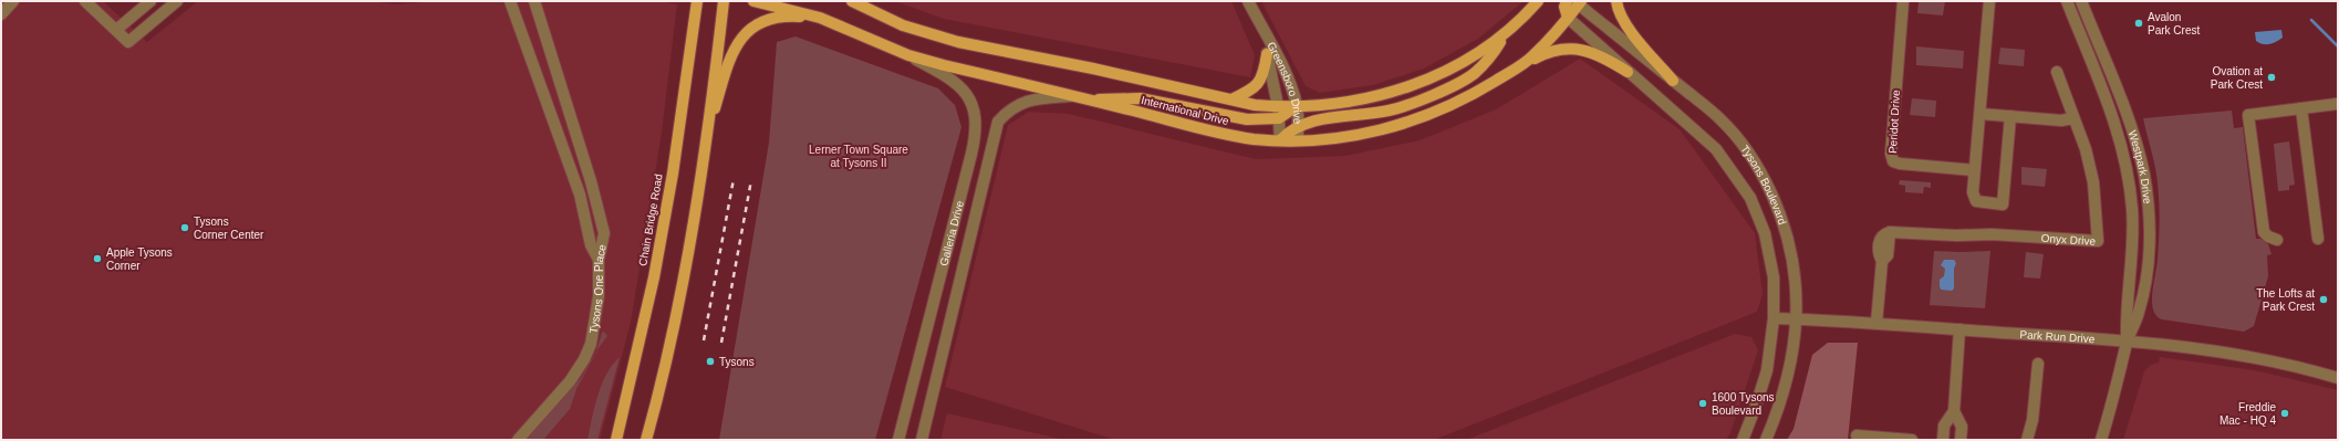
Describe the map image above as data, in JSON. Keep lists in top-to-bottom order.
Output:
{
  "streets": {
    "main road": ["International Drive", "Chain Bridge Road"],
    "street": [
      "Greensboro Drive",
      "Peridot Drive",
      "Westpark Drive",
      "Tysons Boulevard",
      "Galleria Drive",
      "Onyx Drive",
      "Tysons One Place",
      "Park Run Drive"
    ]
  },
  "crossings": [
    ["Greensboro Drive", "International Drive"],
    ["International Drive", "Tysons Boulevard"],
    ["International Drive", "Galleria Drive"],
    ["Westpark Drive", "Park Run Drive"],
    ["Tysons Boulevard", "Park Run Drive"],
    ["Onyx Drive", "Park Run Drive"]
  ],
  "parks": ["Lerner Town Square at Tysons II"],
  "places": [
    "Avalon Park Crest",
    "Ovation at Park Crest",
    "Tysons Corner Center",
    "Apple Tysons Corner",
    "The Lofts at Park Crest",
    "Tysons",
    "1600 Tysons Boulevard",
    "Freddie Mac - HQ 4"
  ]
}
